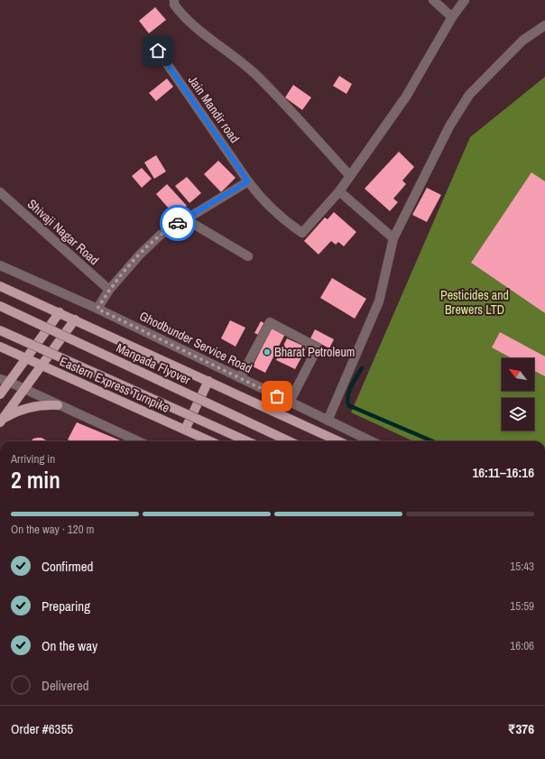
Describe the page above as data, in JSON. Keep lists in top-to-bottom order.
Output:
{
  "streets": {
    "main road": ["Manpada Flyover", "Eastern Express Turnpike"],
    "street": ["Jain Mandir road", "Shivaji Nagar Road", "Ghodbunder Service Road"]
  },
  "parks": ["Pesticides and Brewers LTD"],
  "places": ["Bharat Petroleum"],
  "north": "top left",
  "page": {
    "heading": ["2 min", "Arriving in", "16:11–16:16"],
    "panel": ["Order #6355", "₹376"],
    "bar": "On the way · 120 m",
    "list": [
      ["Confirmed", "15:43"],
      ["Preparing", "15:59"],
      ["On the way", "16:06"],
      "Delivered"
    ]
  }
}
